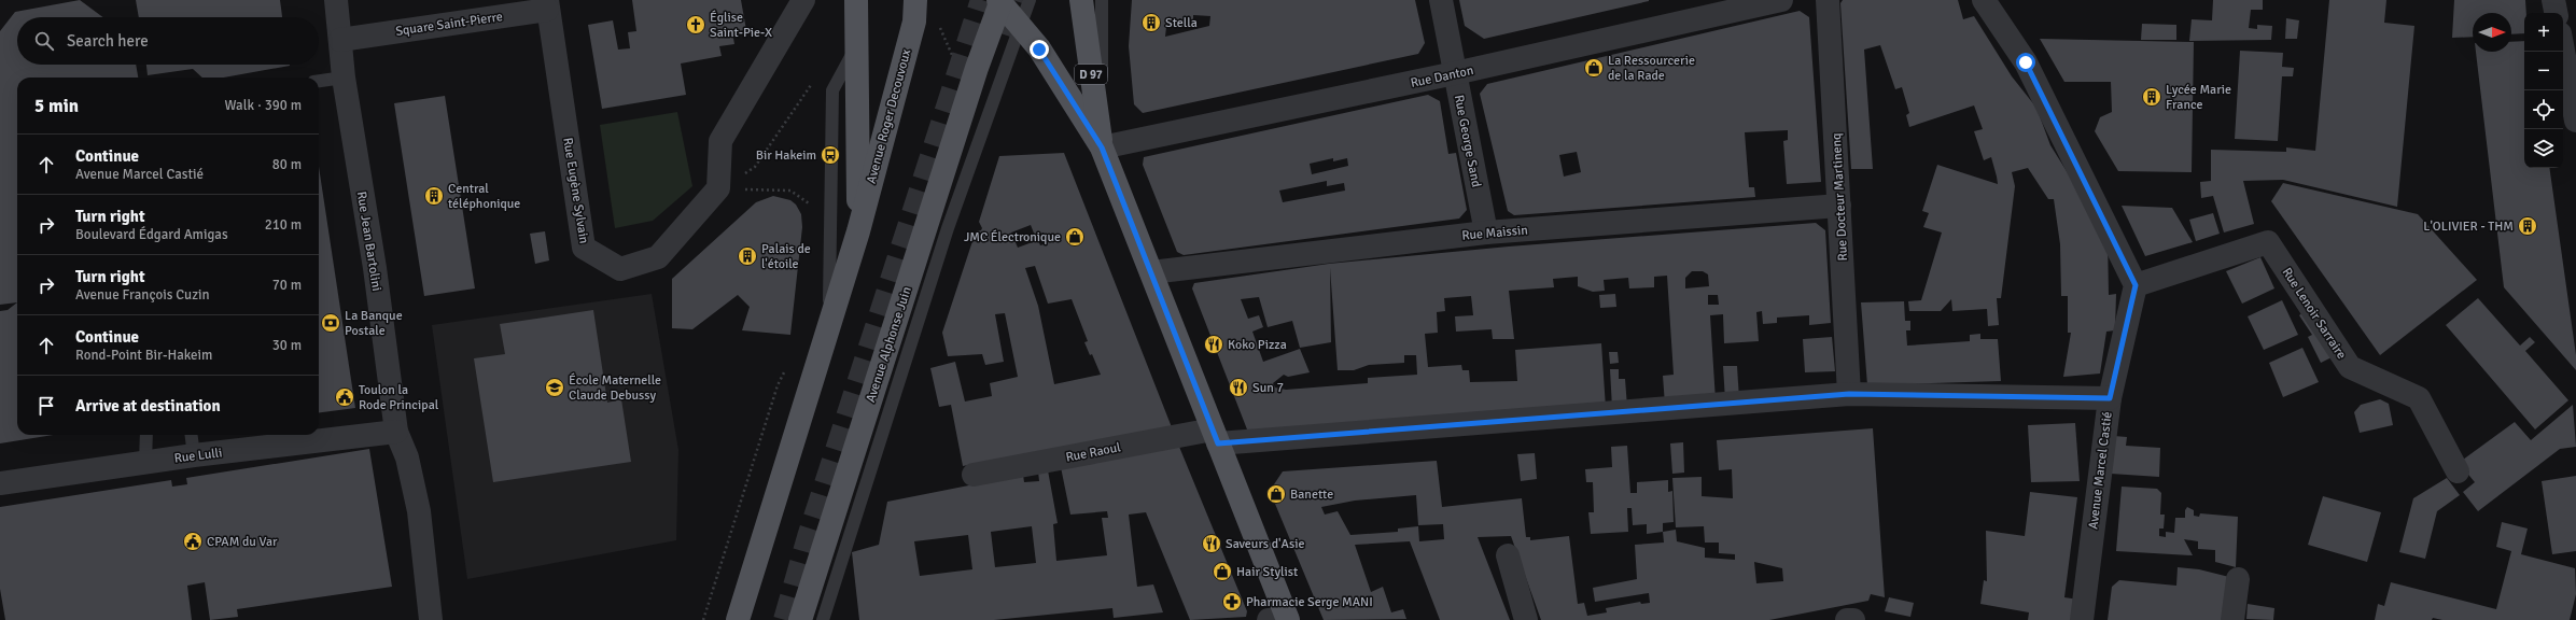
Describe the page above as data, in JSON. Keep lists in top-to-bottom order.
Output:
{
  "streets": {
    "main road": ["D 97", "Avenue Roger Decouvoux", "Avenue Alphonse Juin"],
    "street": [
      "Square Saint-Pierre",
      "Rue Danton",
      "Rue George Sand",
      "Rue Eugène Sylvain",
      "Rue Docteur Martinenq",
      "Rue Maissin",
      "Rue Jean Bartolini",
      "Rue Lenoir Sarraire",
      "Rue Raoul",
      "Rue Lulli",
      "Avenue Marcel Castié"
    ]
  },
  "crossings": [
    ["Square Saint-Pierre", "Rue Eugène Sylvain"],
    ["Square Saint-Pierre", "Rue Jean Bartolini"],
    ["D 97", "Rue Danton"],
    ["D 97", "Rue Maissin"],
    ["D 97", "Avenue Alphonse Juin"],
    ["D 97", "Rue Raoul"],
    ["Rue Danton", "Rue George Sand"],
    ["Rue George Sand", "Rue Maissin"],
    ["Rue Docteur Martinenq", "Rue Maissin"],
    ["Rue Docteur Martinenq", "Rue Raoul"],
    ["Rue Jean Bartolini", "Rue Lulli"],
    ["Rue Lenoir Sarraire", "Avenue Marcel Castié"],
    ["Rue Raoul", "Avenue Marcel Castié"]
  ],
  "places": {
    "building": [
      "Stella",
      "Lycée Marie France",
      "Central téléphonique",
      "L'OLIVIER - THM",
      "Palais de l'étoile"
    ],
    "church": ["Église Saint-Pie-X"],
    "shop": [
      "La Ressourcerie de la Rade",
      "JMC Électronique",
      "Banette",
      "Hair Stylist"
    ],
    "bus stop": ["Bir Hakeim"],
    "bank": ["La Banque Postale"],
    "restaurant": ["Koko Pizza", "Sun 7", "Saveurs d'Asie"],
    "school or university": ["École Maternelle Claude Debussy"],
    "public building": ["Toulon la Rode Principal", "CPAM du Var"],
    "pharmacy": ["Pharmacie Serge MANI"]
  },
  "north": "right",
  "page": {
    "map_buttons": ["+", "−"],
    "search": "Search here",
    "heading": ["5 min", "Walk · 390 m"],
    "list": [
      ["Continue", "Avenue Marcel Castié", "80 m"],
      ["Turn right", "Boulevard Édgard Amigas", "210 m"],
      ["Turn right", "Avenue François Cuzin", "70 m"],
      ["Continue", "Rond-Point Bir-Hakeim", "30 m"],
      "Arrive at destination"
    ]
  }
}
